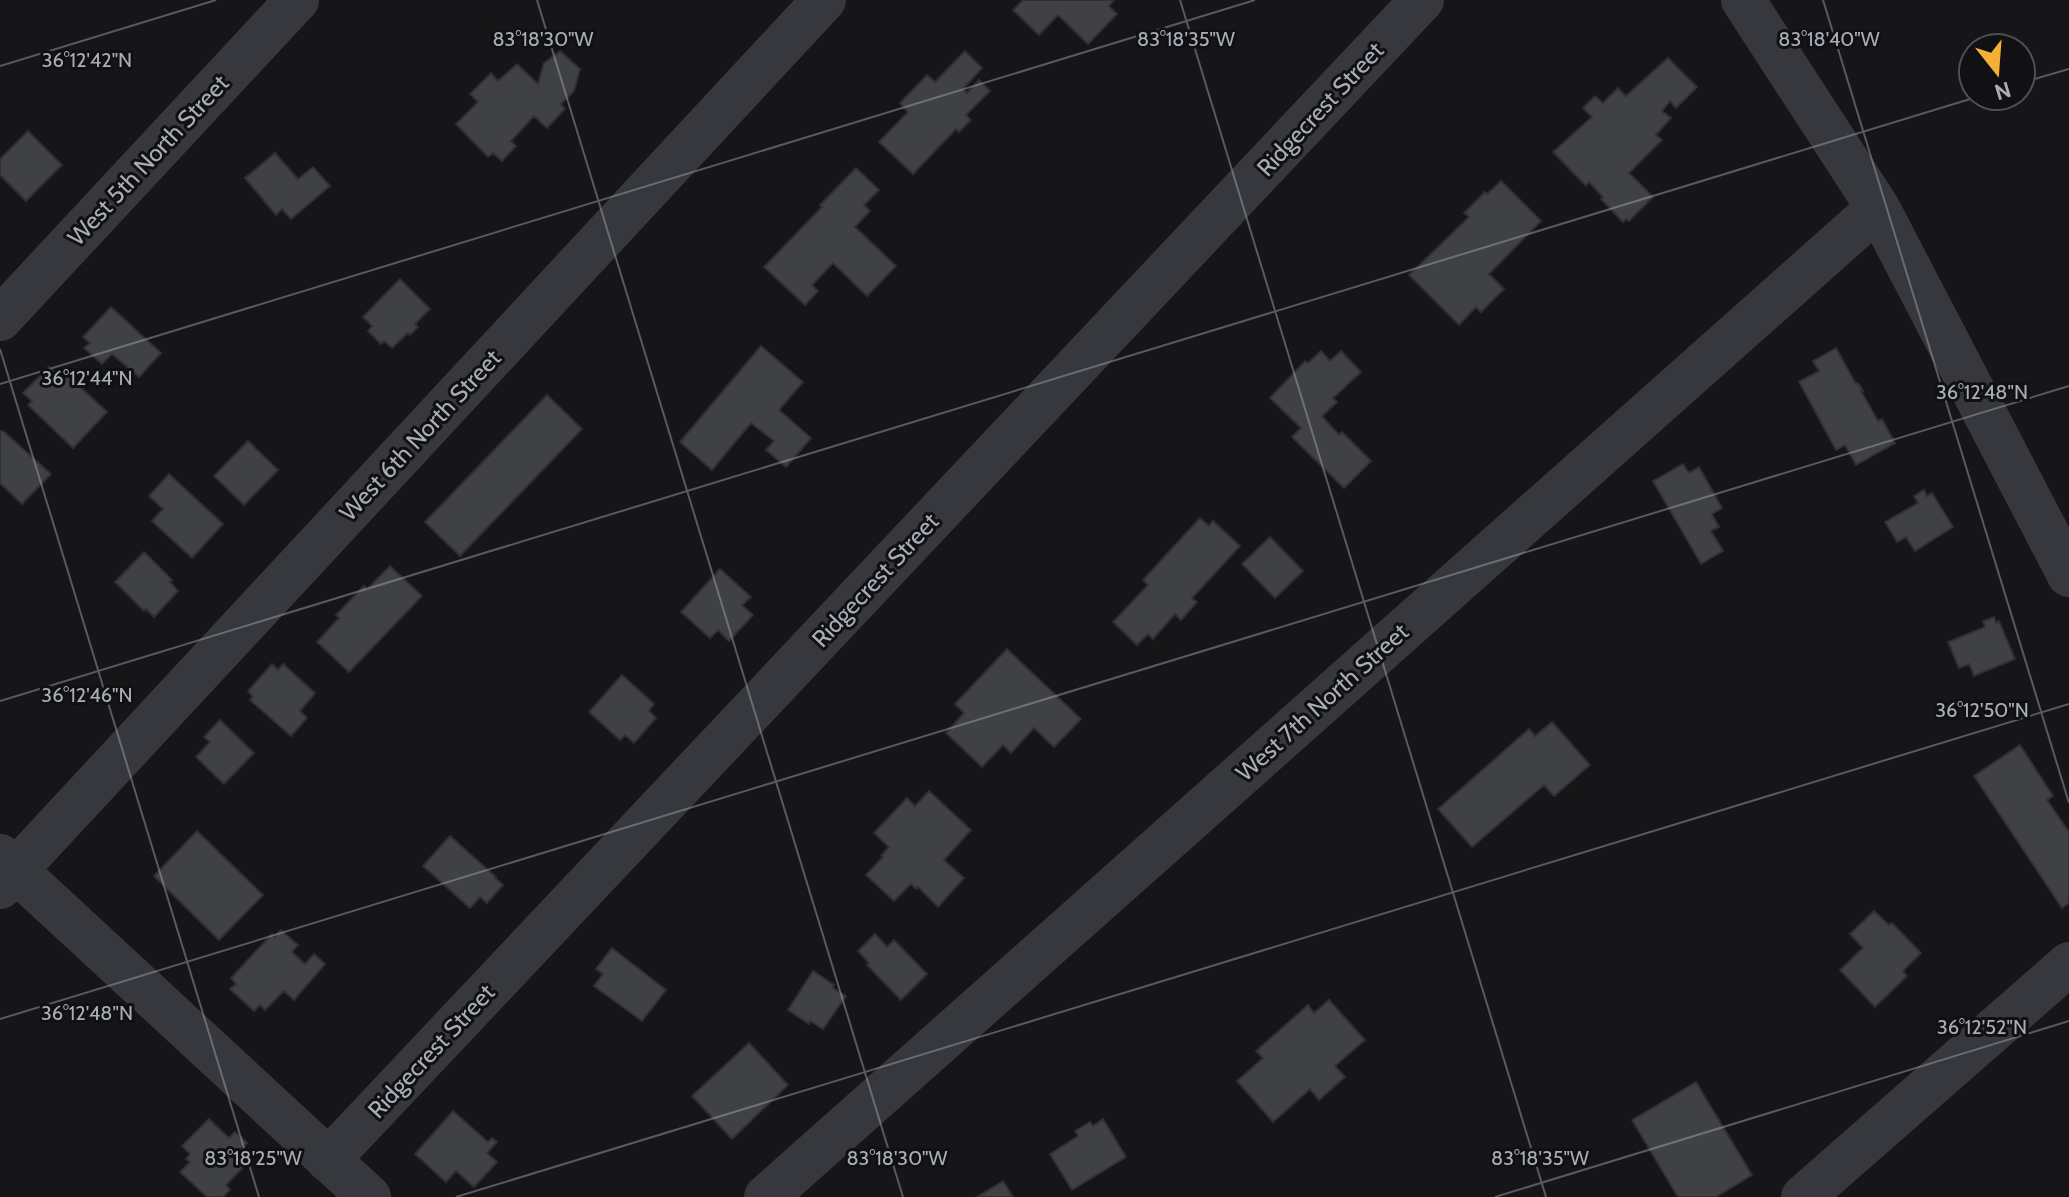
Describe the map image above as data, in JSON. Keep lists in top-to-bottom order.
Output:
{
  "streets": {
    "street": [
      "Ridgecrest Street",
      "West 5th North Street",
      "West 6th North Street",
      "West 7th North Street"
    ]
  },
  "north": "bottom",
  "coordinates": [
    "83°18'30\"W",
    "83°18'35\"W",
    "83°18'40\"W",
    "36°12'42\"N",
    "36°12'44\"N",
    "36°12'48\"N",
    "36°12'46\"N",
    "36°12'50\"N",
    "36°12'52\"N",
    "83°18'25\"W"
  ]
}
